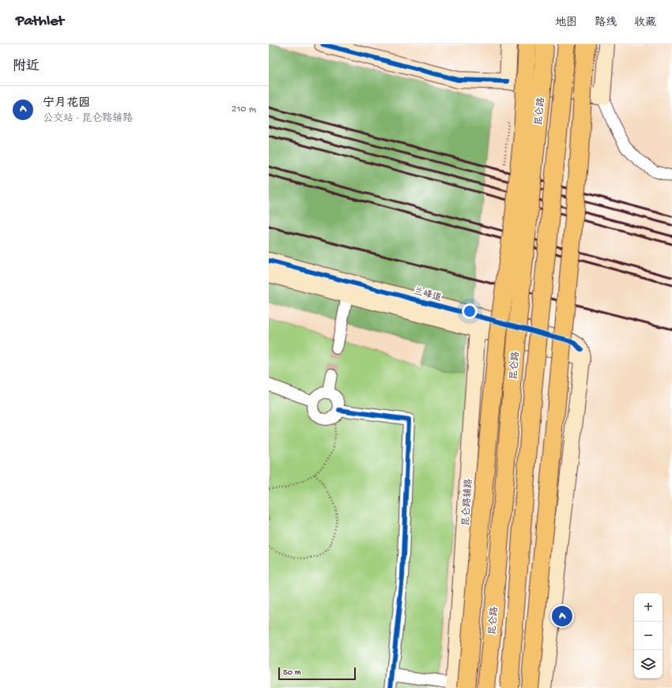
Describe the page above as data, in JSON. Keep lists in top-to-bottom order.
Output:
{
  "streets": {
    "highway": ["昆仑路"],
    "main road": ["兰峰道", "昆仑路辅路"]
  },
  "crossings": [
    ["兰峰道", "昆仑路辅路"]
  ],
  "scale_bar": "50 m",
  "page": {
    "header": "Pathlet",
    "nav": ["地图", "路线", "收藏"],
    "heading": "附近",
    "list": [
      {
        "mark": "A",
        "name": "宁月花园",
        "note": "公交站 · 昆仑路辅路",
        "value": "210 m"
      }
    ],
    "map_buttons": ["+", "−"],
    "pins": "A",
    "scale": "50 m"
  }
}
